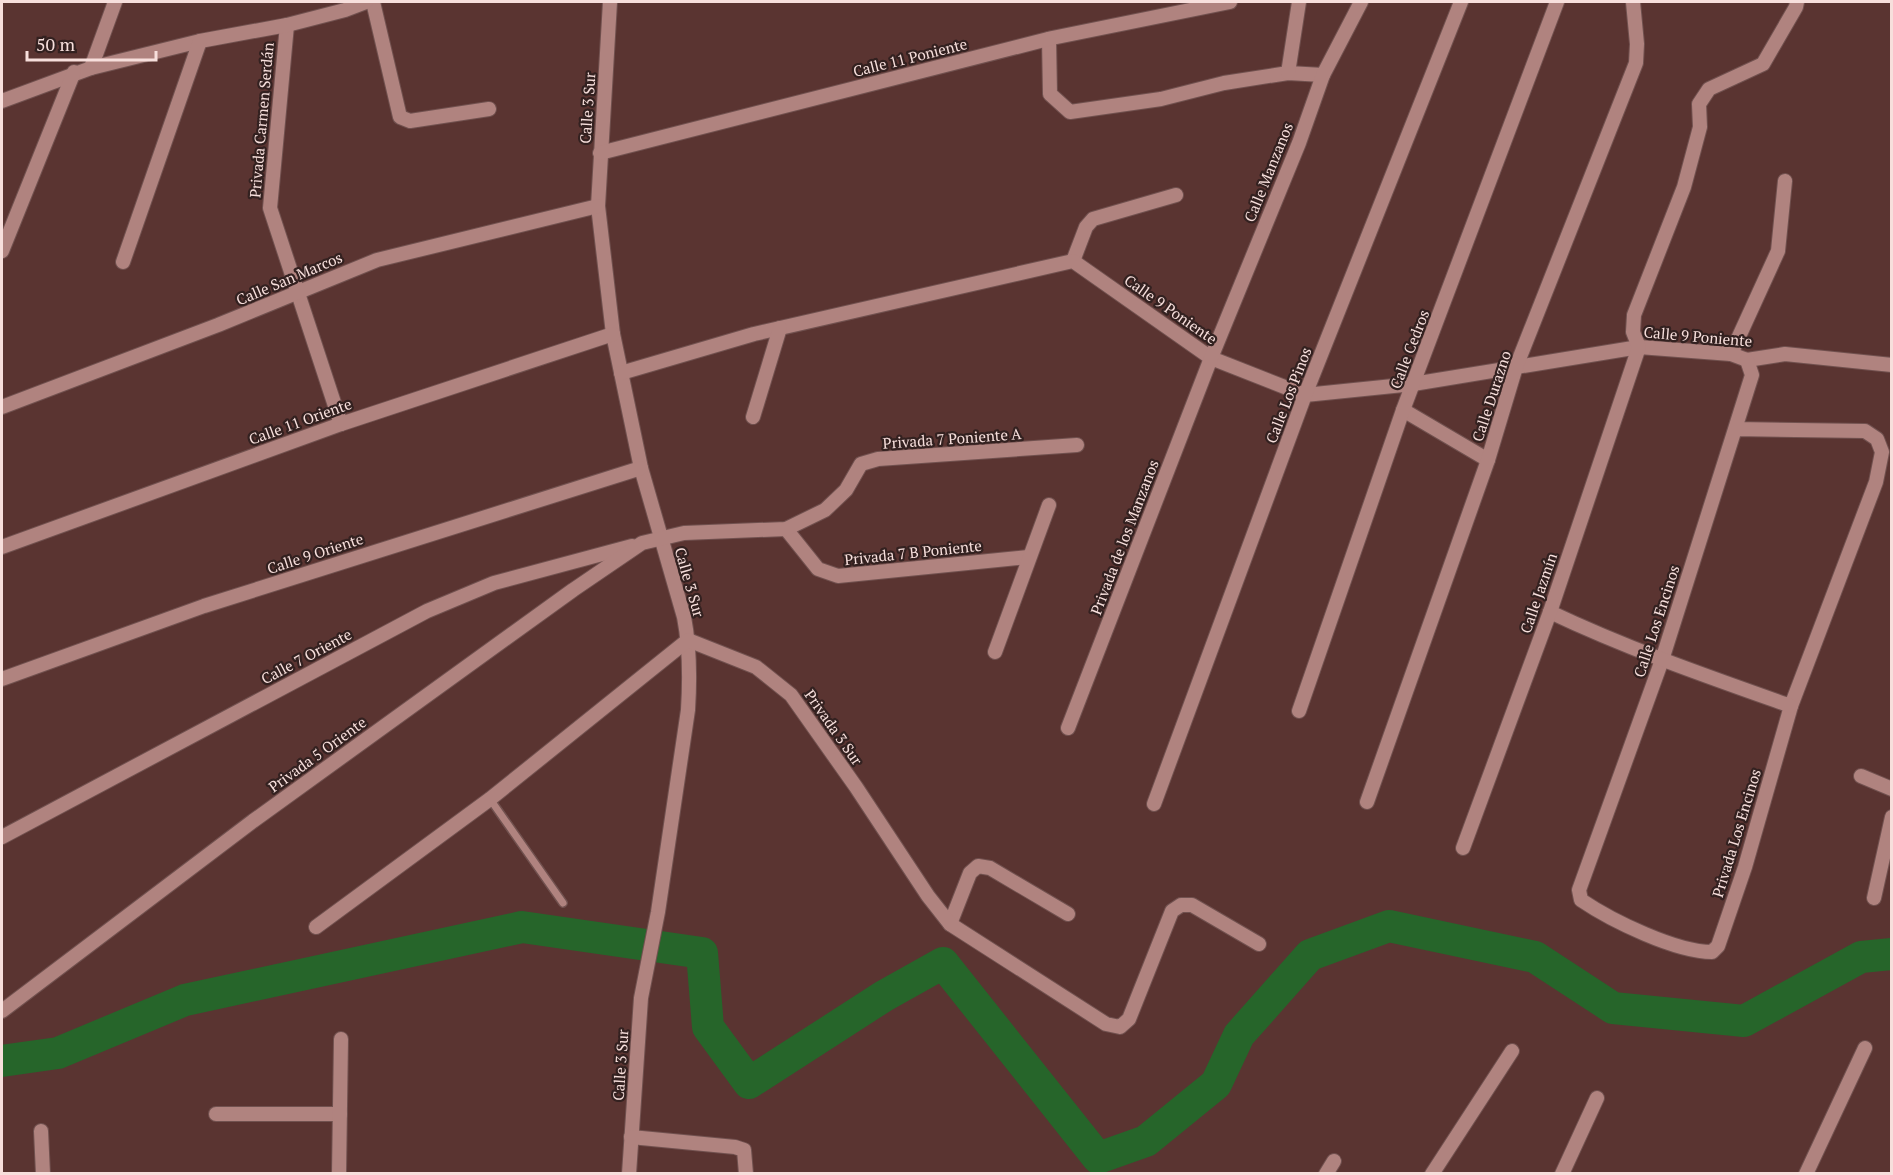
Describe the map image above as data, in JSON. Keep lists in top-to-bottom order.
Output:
{
  "streets": {
    "street": [
      "Calle 11 Poniente",
      "Calle 3 Sur",
      "Privada Carmen Serdán",
      "Calle Manzanos",
      "Calle San Marcos",
      "Calle 9 Poniente",
      "Calle Cedros",
      "Calle Los Pinos",
      "Calle Durazno",
      "Calle 11 Oriente",
      "Privada 7 Poniente A",
      "Privada de los Manzanos",
      "Privada 7 B Poniente",
      "Calle 9 Oriente",
      "Calle Jazmín",
      "Calle Los Encinos",
      "Calle 7 Oriente",
      "Privada 3 Sur",
      "Privada 5 Oriente",
      "Privada Los Encinos"
    ]
  },
  "crossings": [
    ["Calle 11 Poniente", "Calle 3 Sur"],
    ["Calle 3 Sur", "Calle San Marcos"],
    ["Calle 3 Sur", "Calle 11 Oriente"],
    ["Calle 3 Sur", "Calle 9 Oriente"],
    ["Calle 3 Sur", "Privada 3 Sur"],
    ["Calle 3 Sur", "Privada 5 Oriente"],
    ["Privada Carmen Serdán", "Calle San Marcos"],
    ["Privada Carmen Serdán", "Calle 11 Oriente"],
    ["Calle Manzanos", "Calle 9 Poniente"],
    ["Calle Manzanos", "Privada de los Manzanos"],
    ["Calle 9 Poniente", "Calle Cedros"],
    ["Calle 9 Poniente", "Calle Los Pinos"],
    ["Calle 9 Poniente", "Calle Durazno"],
    ["Calle 9 Poniente", "Privada de los Manzanos"],
    ["Calle 9 Poniente", "Calle Jazmín"],
    ["Calle 9 Poniente", "Calle Los Encinos"],
    ["Privada 7 Poniente A", "Privada 7 B Poniente"],
    ["Privada 7 Poniente A", "Privada 5 Oriente"],
    ["Privada 7 B Poniente", "Privada 5 Oriente"],
    ["Calle Los Encinos", "Privada Los Encinos"],
    ["Calle 7 Oriente", "Privada 5 Oriente"]
  ],
  "scale_bar": "50 m"
}
